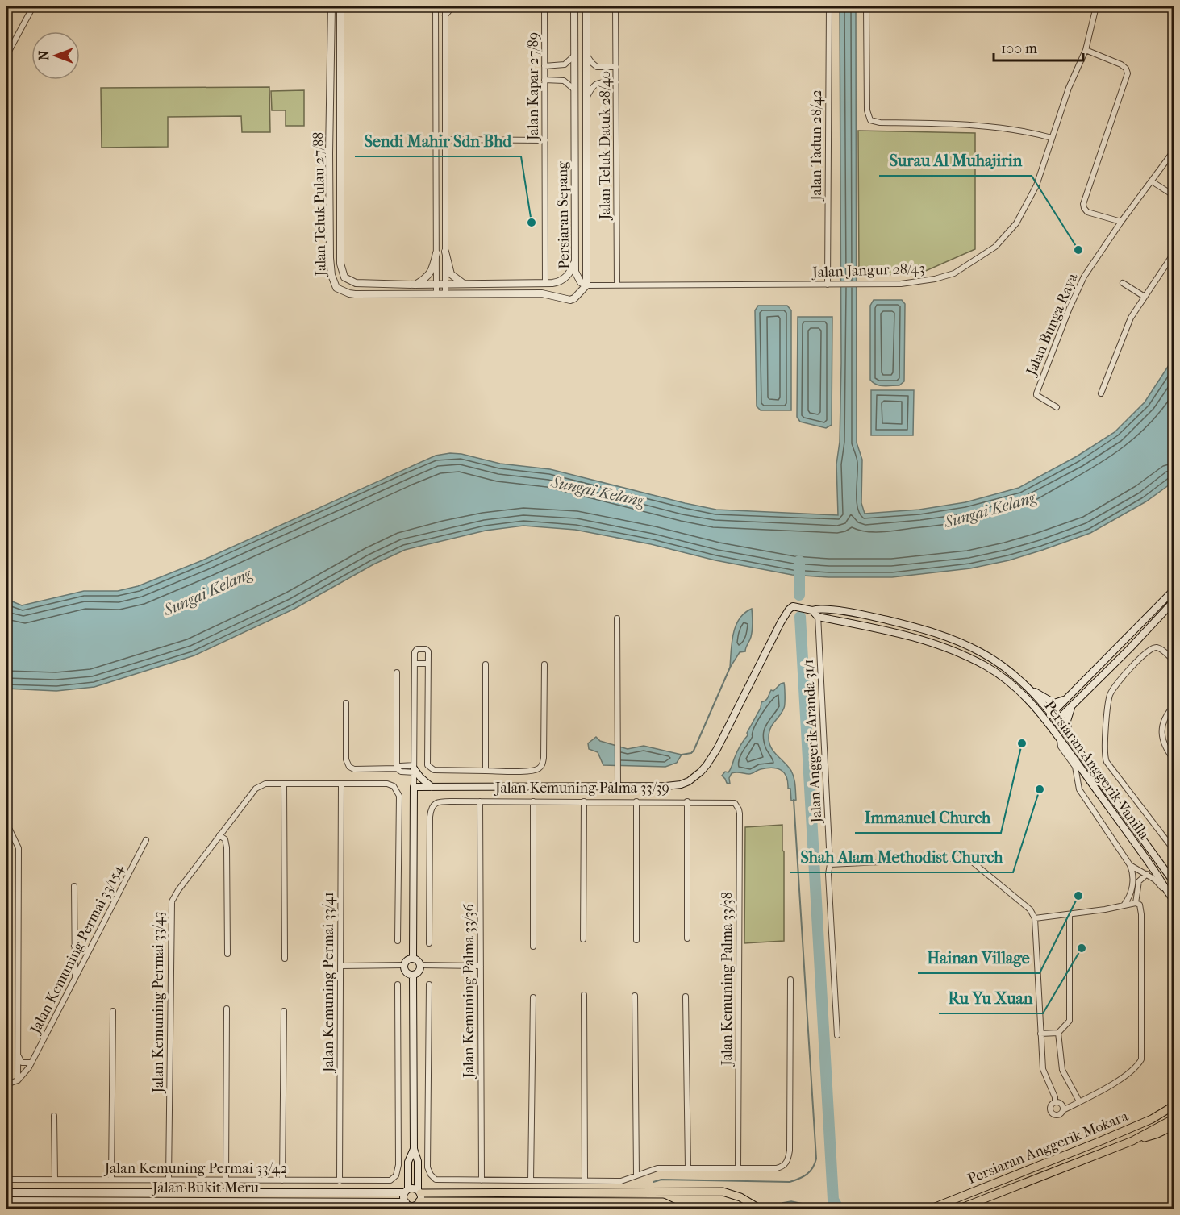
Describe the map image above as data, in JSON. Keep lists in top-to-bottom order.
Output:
{
  "streets": {
    "main road": [
      "Persiaran Anggerik Vanilla",
      "Jalan Kemuning Palma 33/39",
      "Persiaran Anggerik Mokara",
      "Jalan Bukit Meru"
    ],
    "street": [
      "Jalan Kapar 27/89",
      "Jalan Teluk Datuk 28/40",
      "Jalan Tadun 28/42",
      "Jalan Teluk Pulau 27/88",
      "Persiaran Sepang",
      "Jalan Jangur 28/43",
      "Jalan Bunga Raya",
      "Jalan Anggerik Aranda 31/1",
      "Jalan Kemuning Permai 33/154",
      "Jalan Kemuning Palma 33/38",
      "Jalan Kemuning Permai 33/41",
      "Jalan Kemuning Palma 33/36",
      "Jalan Kemuning Permai 33/43",
      "Jalan Kemuning Permai 33/42"
    ]
  },
  "crossings": [
    ["Jalan Kapar 27/89", "Jalan Teluk Pulau 27/88"],
    ["Jalan Teluk Datuk 28/40", "Jalan Jangur 28/43"],
    ["Jalan Tadun 28/42", "Jalan Jangur 28/43"],
    ["Jalan Teluk Pulau 27/88", "Persiaran Sepang"],
    ["Jalan Teluk Pulau 27/88", "Jalan Jangur 28/43"],
    ["Persiaran Sepang", "Jalan Jangur 28/43"],
    ["Jalan Anggerik Aranda 31/1", "Persiaran Anggerik Vanilla"],
    ["Jalan Kemuning Palma 33/39", "Jalan Kemuning Palma 33/38"],
    ["Jalan Kemuning Palma 33/39", "Jalan Kemuning Palma 33/36"],
    ["Jalan Kemuning Permai 33/41", "Jalan Kemuning Permai 33/43"],
    ["Jalan Kemuning Permai 33/41", "Jalan Kemuning Permai 33/42"],
    ["Jalan Kemuning Permai 33/43", "Jalan Kemuning Permai 33/42"]
  ],
  "water": ["Sungai Kelang"],
  "places": [
    "Sendi Mahir Sdn Bhd",
    "Surau Al Muhajirin",
    "Immanuel Church",
    "Shah Alam Methodist Church",
    "Hainan Village",
    "Ru Yu Xuan"
  ],
  "scale_bar": "100 m",
  "north": "left"
}
